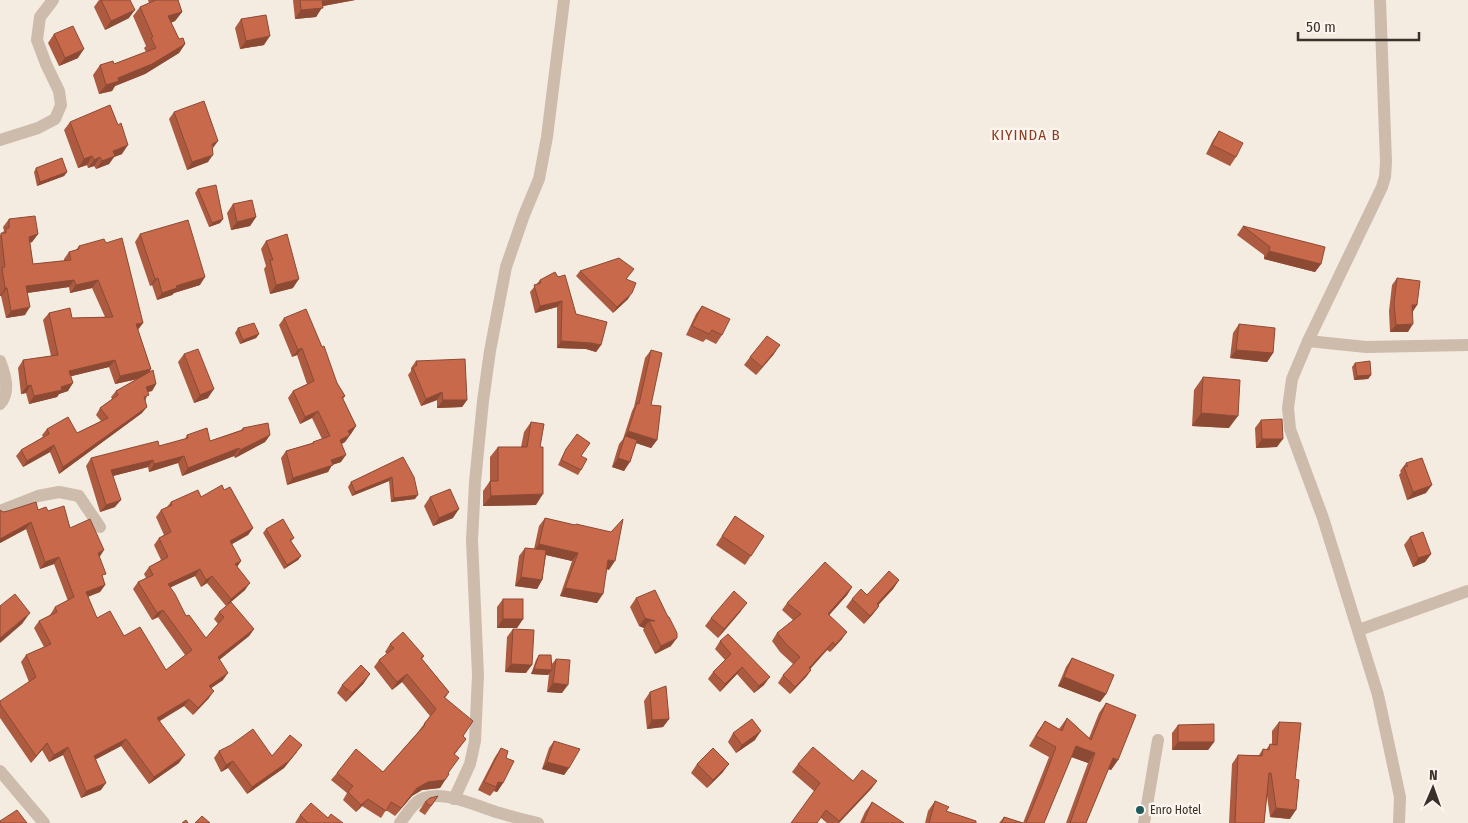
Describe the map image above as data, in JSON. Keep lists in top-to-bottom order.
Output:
{
  "districts": ["KIYINDA B"],
  "places": ["Enro Hotel"],
  "scale_bar": "50 m",
  "north": "top"
}
